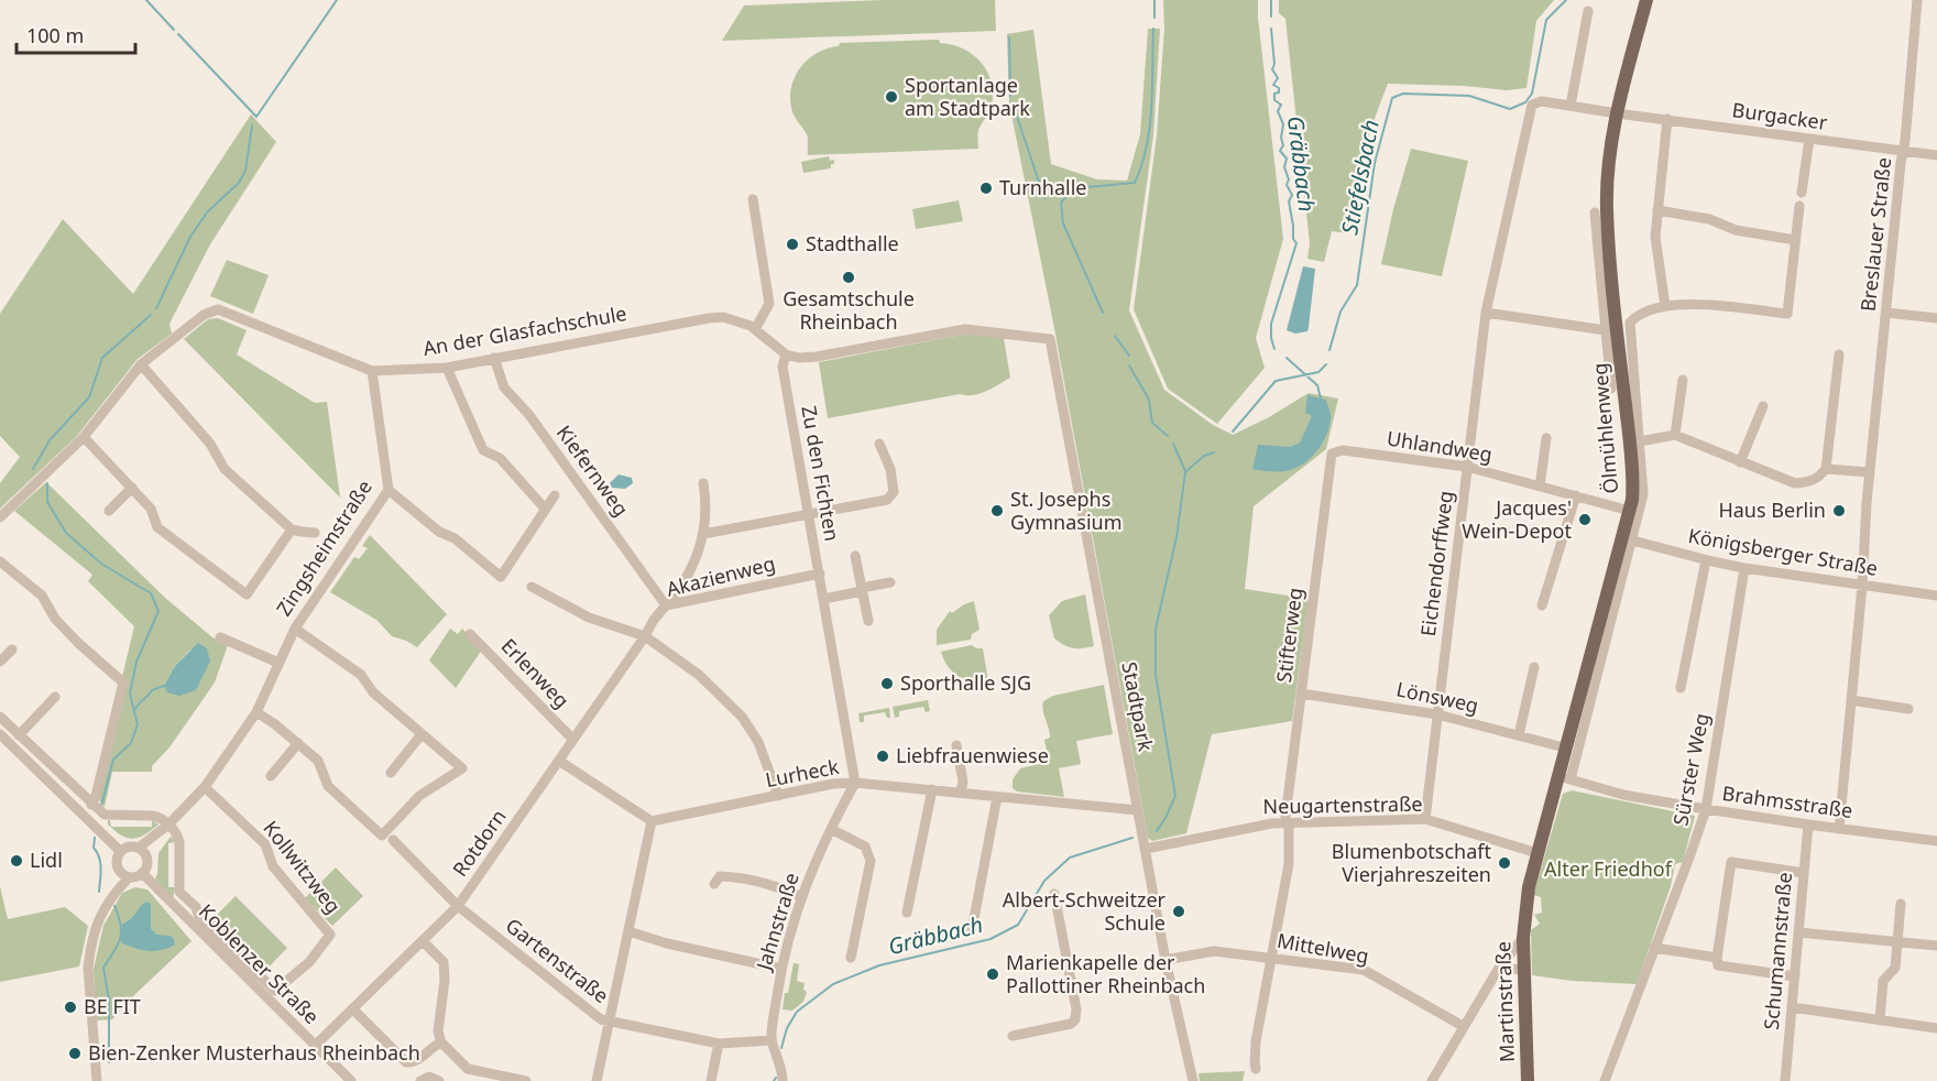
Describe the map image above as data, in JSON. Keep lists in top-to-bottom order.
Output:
{
  "streets": {
    "main road": ["Ölmühlenweg", "Martinstraße"],
    "street": [
      "Burgacker",
      "Breslauer Straße",
      "An der Glasfachschule",
      "Uhlandweg",
      "Kiefernweg",
      "Zu den Fichten",
      "Zingsheimstraße",
      "Königsberger Straße",
      "Eichendorffweg",
      "Akazienweg",
      "Stifterweg",
      "Erlenweg",
      "Lönsweg",
      "Stadtpark",
      "Sürster Weg",
      "Lurheck",
      "Brahmsstraße",
      "Neugartenstraße",
      "Rotdorn",
      "Kollwitzweg",
      "Jahnstraße",
      "Mittelweg",
      "Schumannstraße",
      "Gartenstraße",
      "Koblenzer Straße"
    ]
  },
  "crossings": [
    ["Burgacker", "Breslauer Straße"],
    ["Burgacker", "Ölmühlenweg"],
    ["Burgacker", "Eichendorffweg"],
    ["Breslauer Straße", "Königsberger Straße"],
    ["Breslauer Straße", "Brahmsstraße"],
    ["An der Glasfachschule", "Kiefernweg"],
    ["An der Glasfachschule", "Zu den Fichten"],
    ["An der Glasfachschule", "Zingsheimstraße"],
    ["An der Glasfachschule", "Stadtpark"],
    ["Ölmühlenweg", "Uhlandweg"],
    ["Ölmühlenweg", "Königsberger Straße"],
    ["Ölmühlenweg", "Lönsweg"],
    ["Ölmühlenweg", "Brahmsstraße"],
    ["Ölmühlenweg", "Neugartenstraße"],
    ["Ölmühlenweg", "Martinstraße"],
    ["Uhlandweg", "Eichendorffweg"],
    ["Uhlandweg", "Stifterweg"],
    ["Kiefernweg", "Akazienweg"],
    ["Zu den Fichten", "Akazienweg"],
    ["Zu den Fichten", "Stadtpark"],
    ["Zu den Fichten", "Lurheck"],
    ["Zu den Fichten", "Jahnstraße"],
    ["Zingsheimstraße", "Kollwitzweg"],
    ["Zingsheimstraße", "Koblenzer Straße"],
    ["Königsberger Straße", "Sürster Weg"],
    ["Eichendorffweg", "Lönsweg"],
    ["Eichendorffweg", "Neugartenstraße"],
    ["Akazienweg", "Rotdorn"],
    ["Stifterweg", "Lönsweg"],
    ["Stifterweg", "Neugartenstraße"],
    ["Stifterweg", "Mittelweg"],
    ["Erlenweg", "Rotdorn"],
    ["Stadtpark", "Lurheck"],
    ["Stadtpark", "Neugartenstraße"],
    ["Stadtpark", "Mittelweg"],
    ["Sürster Weg", "Brahmsstraße"],
    ["Lurheck", "Jahnstraße"],
    ["Brahmsstraße", "Schumannstraße"],
    ["Rotdorn", "Gartenstraße"],
    ["Rotdorn", "Koblenzer Straße"],
    ["Jahnstraße", "Gartenstraße"]
  ],
  "water": ["Gräbbach", "Stiefelsbach"],
  "parks": ["Alter Friedhof"],
  "places": [
    "Sportanlage am Stadtpark",
    "Turnhalle",
    "Stadthalle",
    "Gesamtschule Rheinbach",
    "St. Josephs Gymnasium",
    "Haus Berlin",
    "Jacques' Wein-Depot",
    "Sporthalle SJG",
    "Liebfrauenwiese",
    "Lidl",
    "Blumenbotschaft Vierjahreszeiten",
    "Albert-Schweitzer Schule",
    "Marienkapelle der Pallottiner Rheinbach",
    "BE FIT",
    "Bien-Zenker Musterhaus Rheinbach"
  ],
  "scale_bar": "100 m"
}
